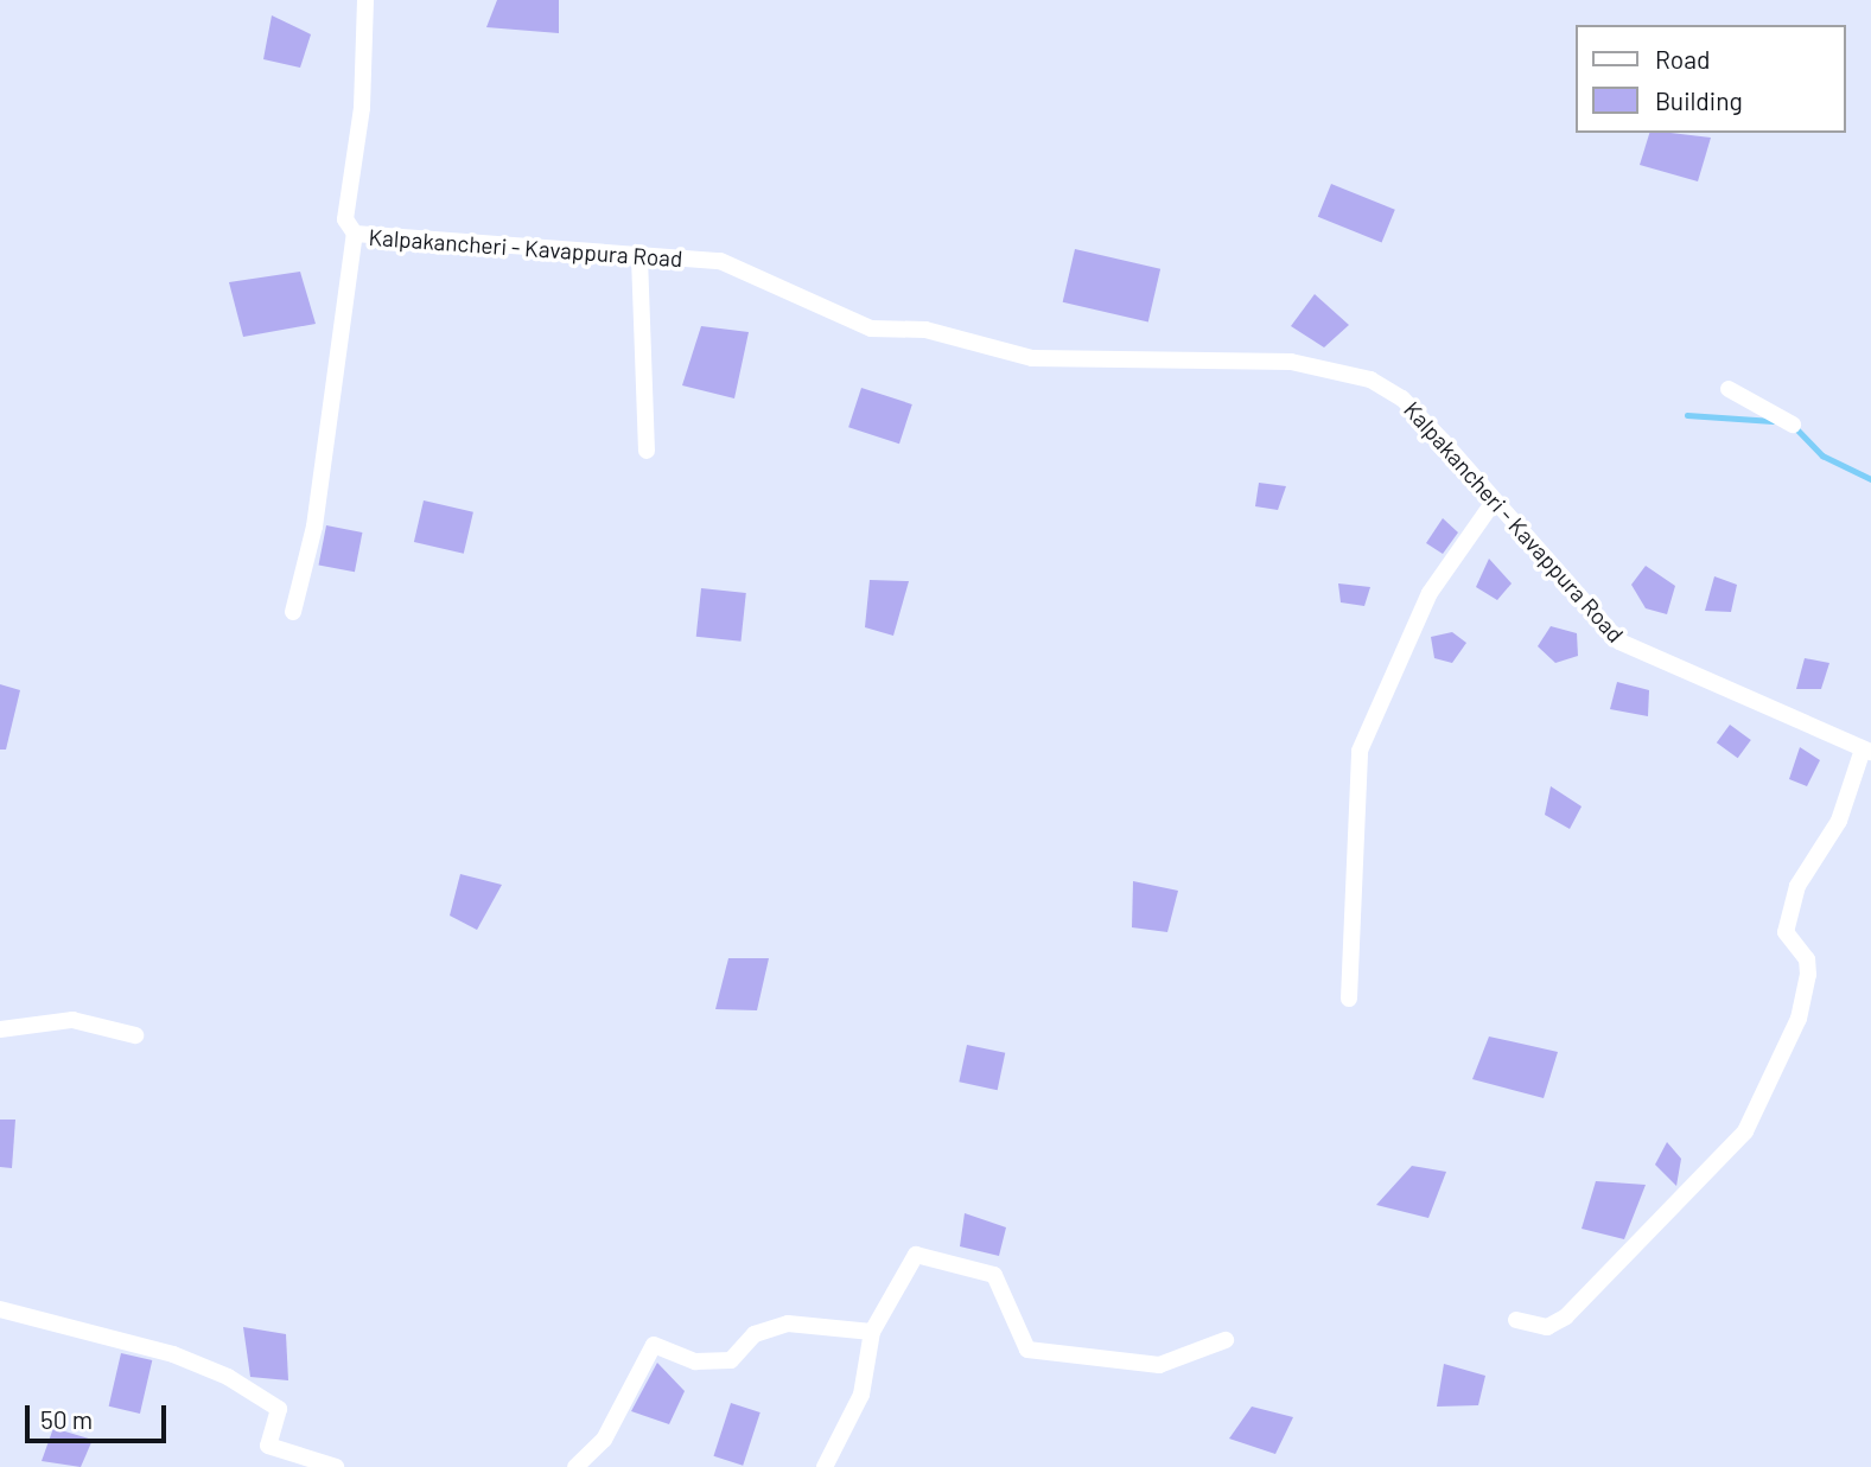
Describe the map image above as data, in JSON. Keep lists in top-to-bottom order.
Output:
{
  "streets": {
    "street": ["Kalpakancheri - Kavappura Road"]
  },
  "legend": ["Road", "Building"],
  "scale_bar": "50 m"
}
